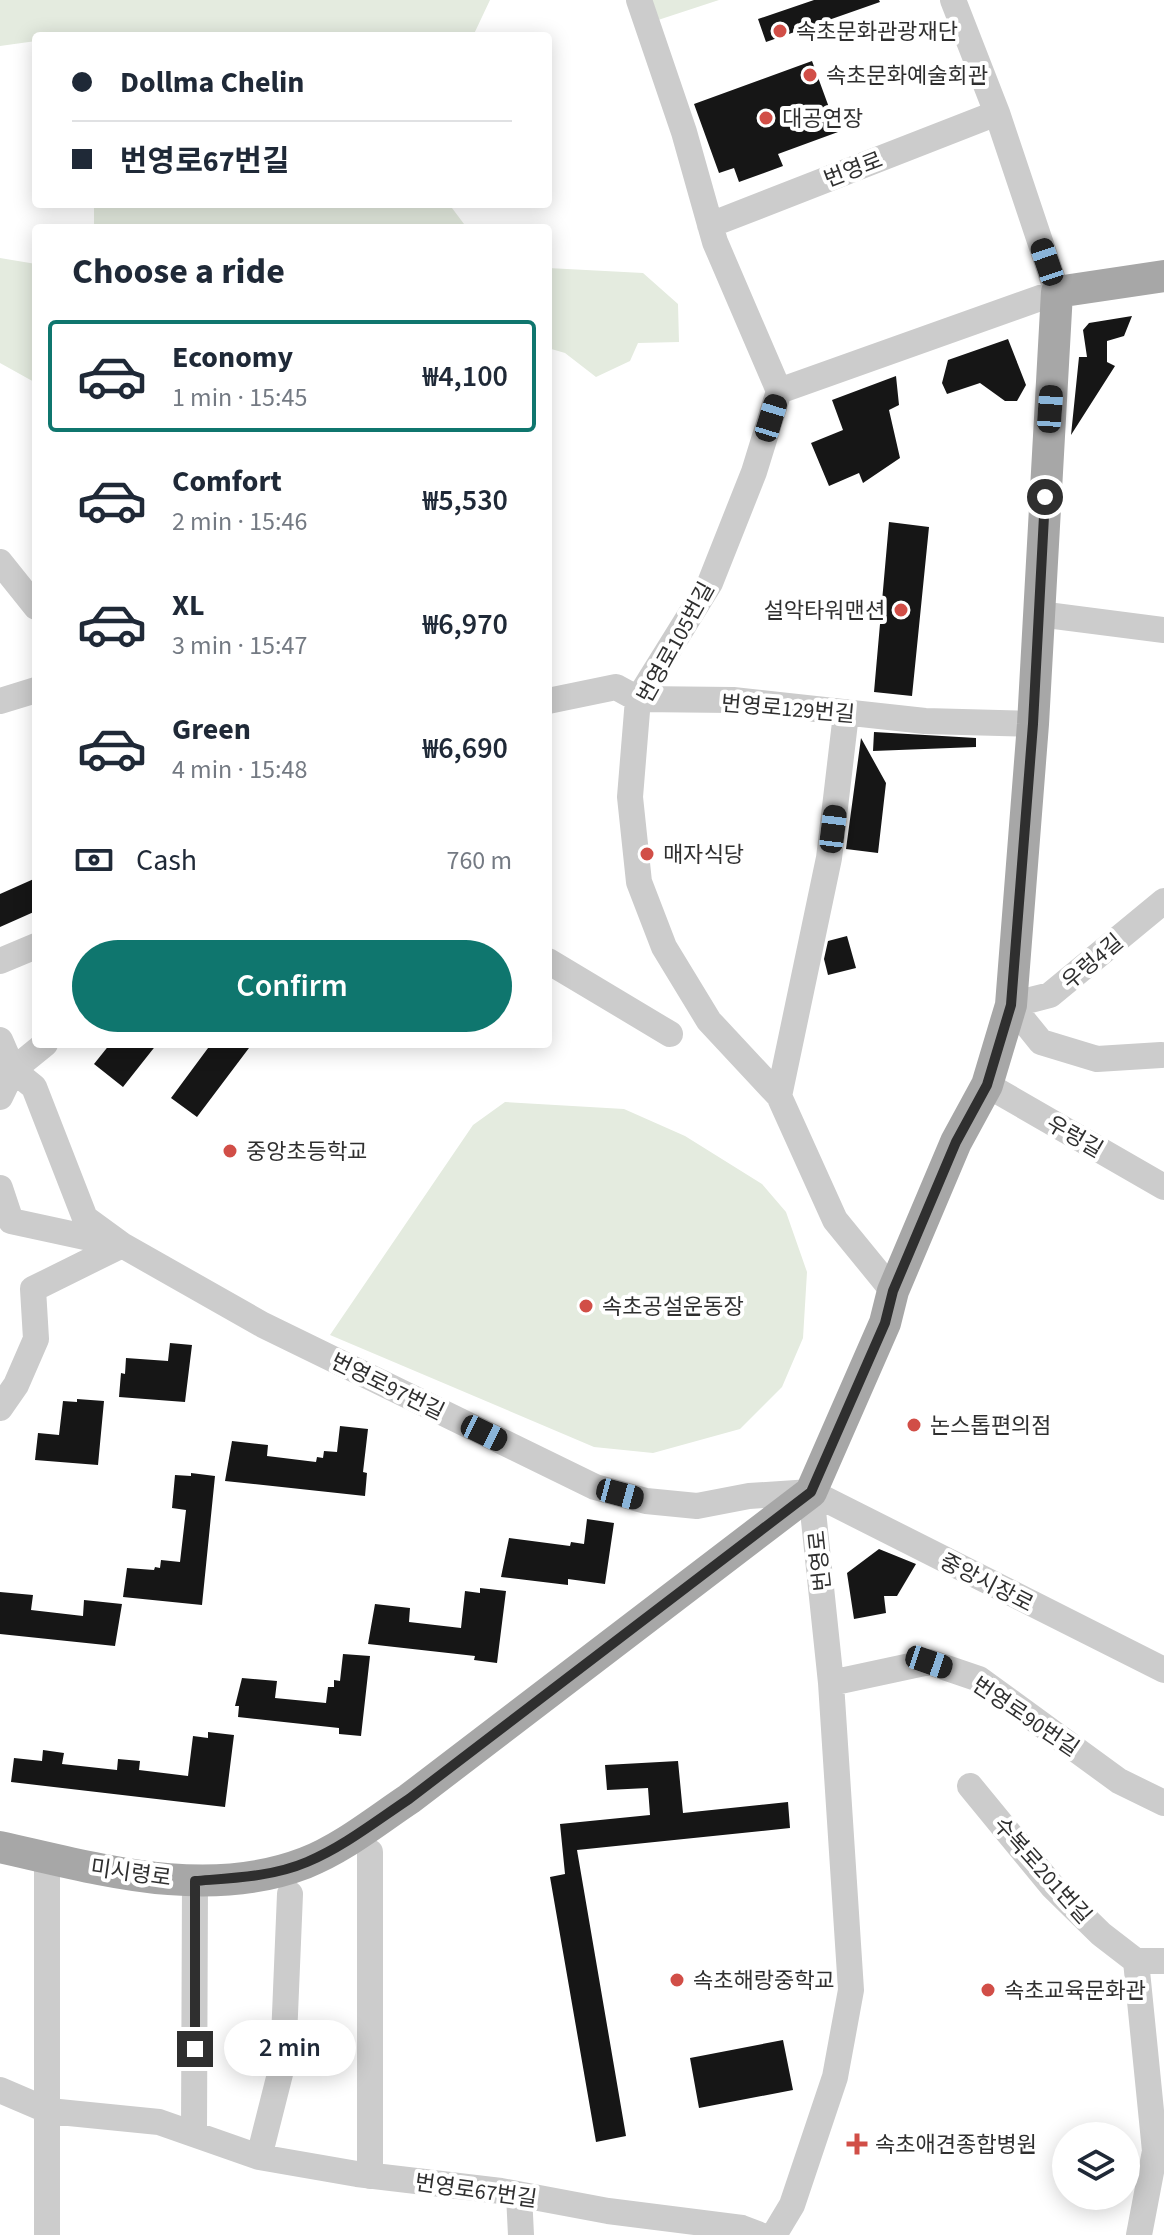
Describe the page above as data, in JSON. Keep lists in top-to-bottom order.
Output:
{
  "streets": {
    "main road": ["번영로", "미시령로"],
    "street": [
      "번영로105번길",
      "번영로129번길",
      "우렁4길",
      "우렁길",
      "번영로97번길",
      "중앙시장로",
      "번영로90번길",
      "수복로201번길",
      "번영로67번길"
    ]
  },
  "crossings": [
    ["번영로", "번영로105번길"],
    ["번영로", "번영로129번길"],
    ["번영로", "우렁4길"],
    ["번영로", "우렁길"],
    ["번영로", "번영로97번길"],
    ["번영로", "중앙시장로"],
    ["번영로", "번영로90번길"],
    ["번영로", "미시령로"],
    ["번영로105번길", "번영로129번길"],
    ["번영로97번길", "중앙시장로"],
    ["번영로97번길", "미시령로"],
    ["중앙시장로", "미시령로"]
  ],
  "places": {
    "other": [
      "속초문화관광재단",
      "속초문화예술회관",
      "대공연장",
      "설악타워맨션",
      "매자식당",
      "중앙초등학교",
      "속초공설운동장",
      "논스톱편의점",
      "속초해랑중학교",
      "속초교육문화관"
    ],
    "health": ["속초애견종합병원"]
  },
  "page": {
    "banner": ["Dollma Chelin", "번영로67번길"],
    "heading": "Choose a ride",
    "list": [
      {
        "name": "Economy",
        "note": "1 min · 15:45",
        "value": "₩4,100"
      },
      {
        "name": "Comfort",
        "note": "2 min · 15:46",
        "value": "₩5,530"
      },
      {
        "name": "XL",
        "note": "3 min · 15:47",
        "value": "₩6,970"
      },
      {
        "name": "Green",
        "note": "4 min · 15:48",
        "value": "₩6,690"
      }
    ],
    "pay": ["Cash", "760 m"],
    "buttons": "Confirm",
    "bubble": "2 min"
  }
}
